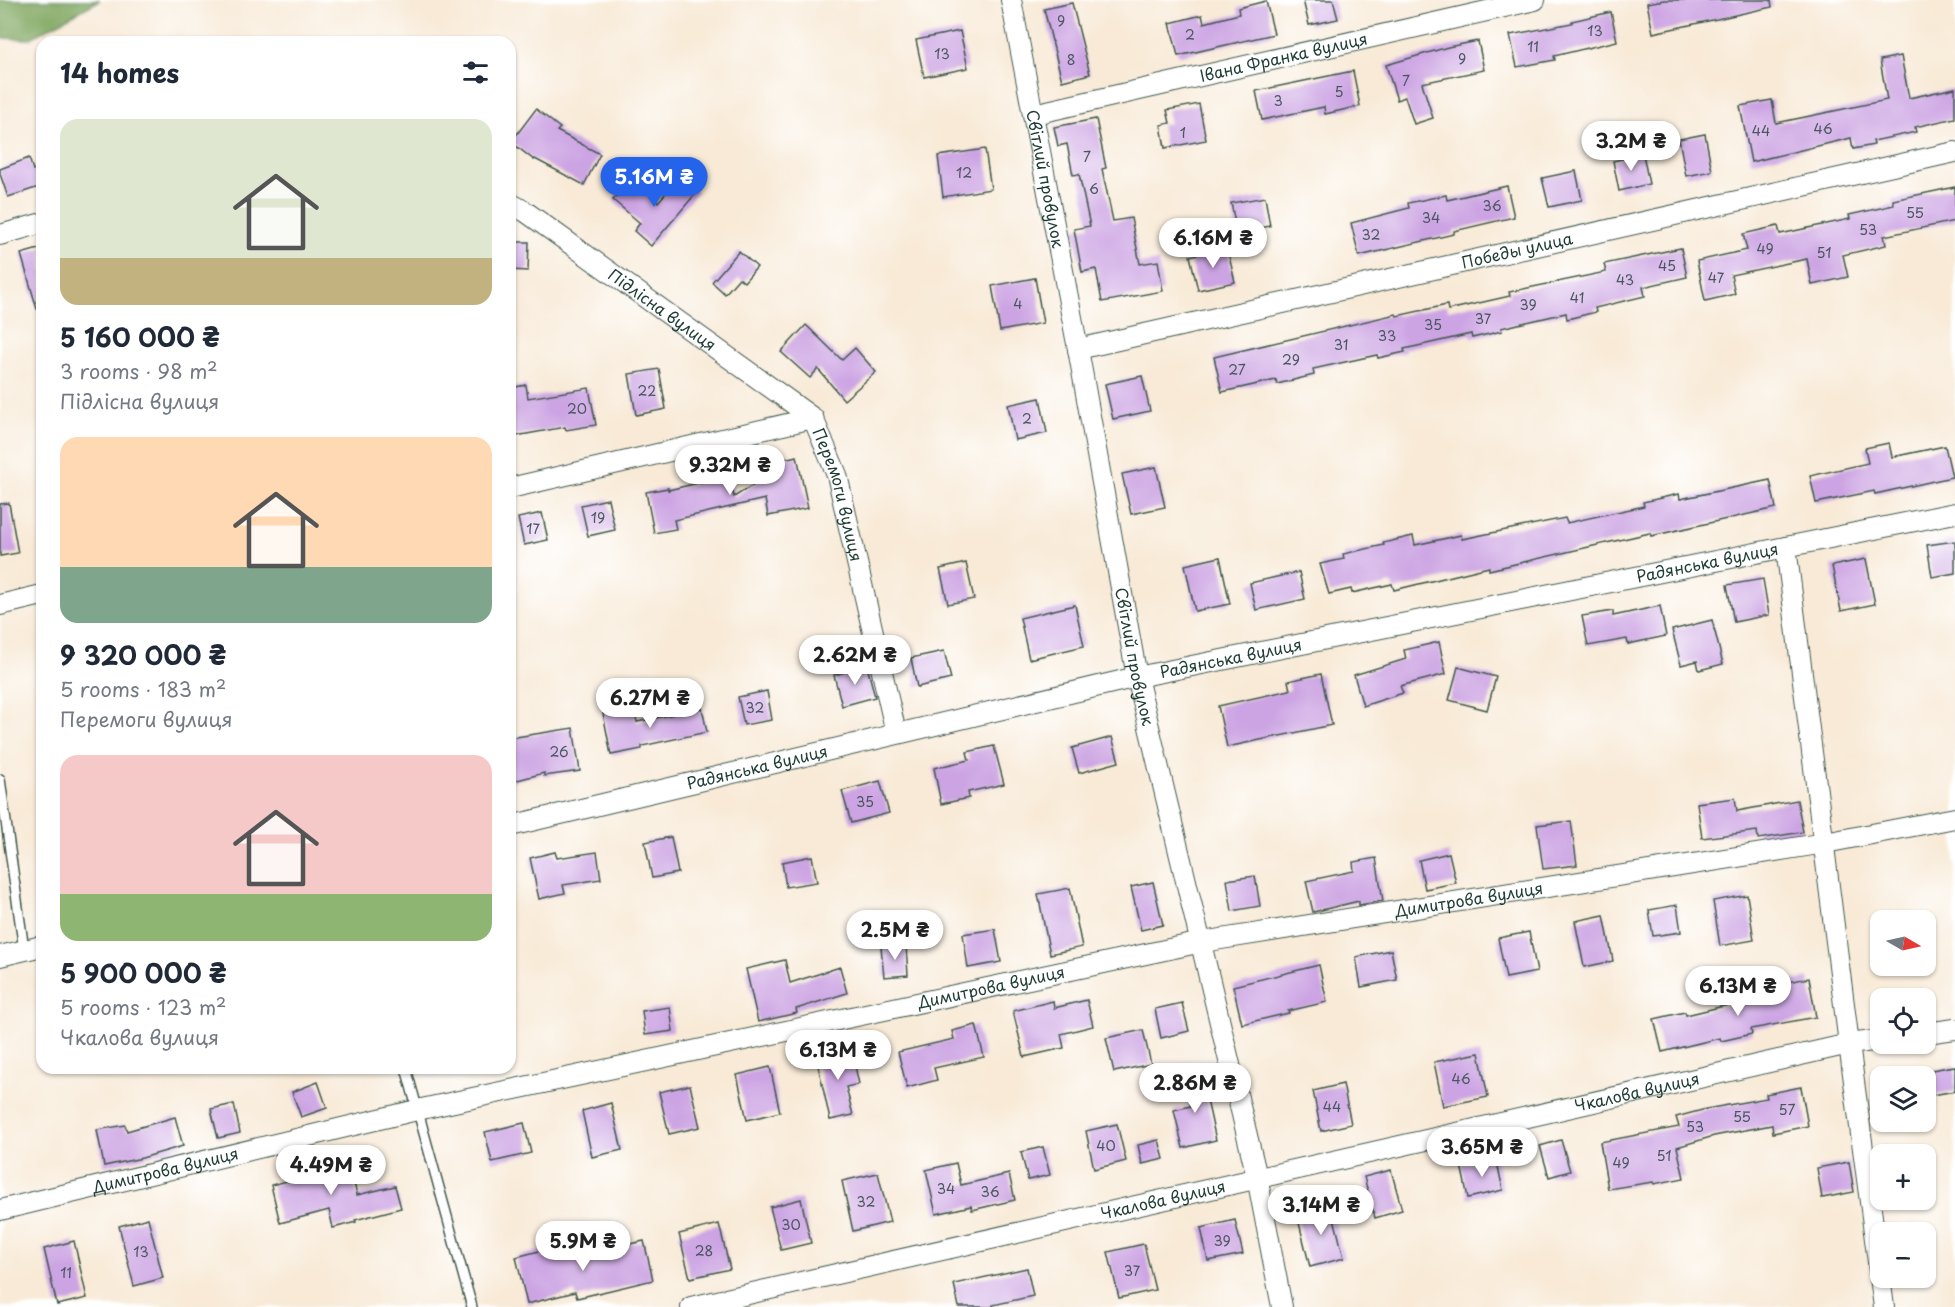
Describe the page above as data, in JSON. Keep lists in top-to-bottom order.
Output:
{
  "streets": {
    "street": [
      "Івана Франка вулиця",
      "Світлий провулок",
      "Победы улица",
      "Підлісна вулиця",
      "Перемоги вулиця",
      "Радянська вулиця",
      "Димитрова вулиця",
      "Чкалова вулиця"
    ]
  },
  "crossings": [
    ["Івана Франка вулиця", "Світлий провулок"],
    ["Світлий провулок", "Победы улица"],
    ["Світлий провулок", "Радянська вулиця"],
    ["Світлий провулок", "Димитрова вулиця"],
    ["Світлий провулок", "Чкалова вулиця"],
    ["Підлісна вулиця", "Перемоги вулиця"],
    ["Перемоги вулиця", "Радянська вулиця"]
  ],
  "house_numbers": [
    "9",
    "13",
    "2",
    "11",
    "13",
    "9",
    "8",
    "7",
    "5",
    "3",
    "46",
    "44",
    "1",
    "7",
    "12",
    "6",
    "36",
    "55",
    "34",
    "53",
    "32",
    "49",
    "51",
    "45",
    "47",
    "43",
    "41",
    "4",
    "39",
    "37",
    "35",
    "33",
    "31",
    "29",
    "27",
    "22",
    "20",
    "2",
    "19",
    "17",
    "32",
    "26",
    "35",
    "46",
    "44",
    "57",
    "55",
    "53",
    "40",
    "51",
    "49",
    "34",
    "36",
    "32",
    "30",
    "39",
    "28",
    "13",
    "37",
    "11"
  ],
  "north": "right",
  "page": {
    "heading": "14 homes",
    "list": [
      {
        "name": "5 160 000 ₴",
        "note": "3 rooms · 98 m² · Підлісна вулиця"
      },
      {
        "name": "9 320 000 ₴",
        "note": "5 rooms · 183 m² · Перемоги вулиця"
      },
      {
        "name": "5 900 000 ₴",
        "note": "5 rooms · 123 m² · Чкалова вулиця"
      }
    ],
    "price": [
      "3.2M ₴",
      "5.16M ₴",
      "6.16M ₴",
      "9.32M ₴",
      "2.62M ₴",
      "6.27M ₴",
      "2.5M ₴",
      "6.13M ₴",
      "6.13M ₴",
      "2.86M ₴",
      "3.65M ₴",
      "4.49M ₴",
      "3.14M ₴",
      "5.9M ₴"
    ],
    "map_buttons": ["+", "−"]
  }
}
